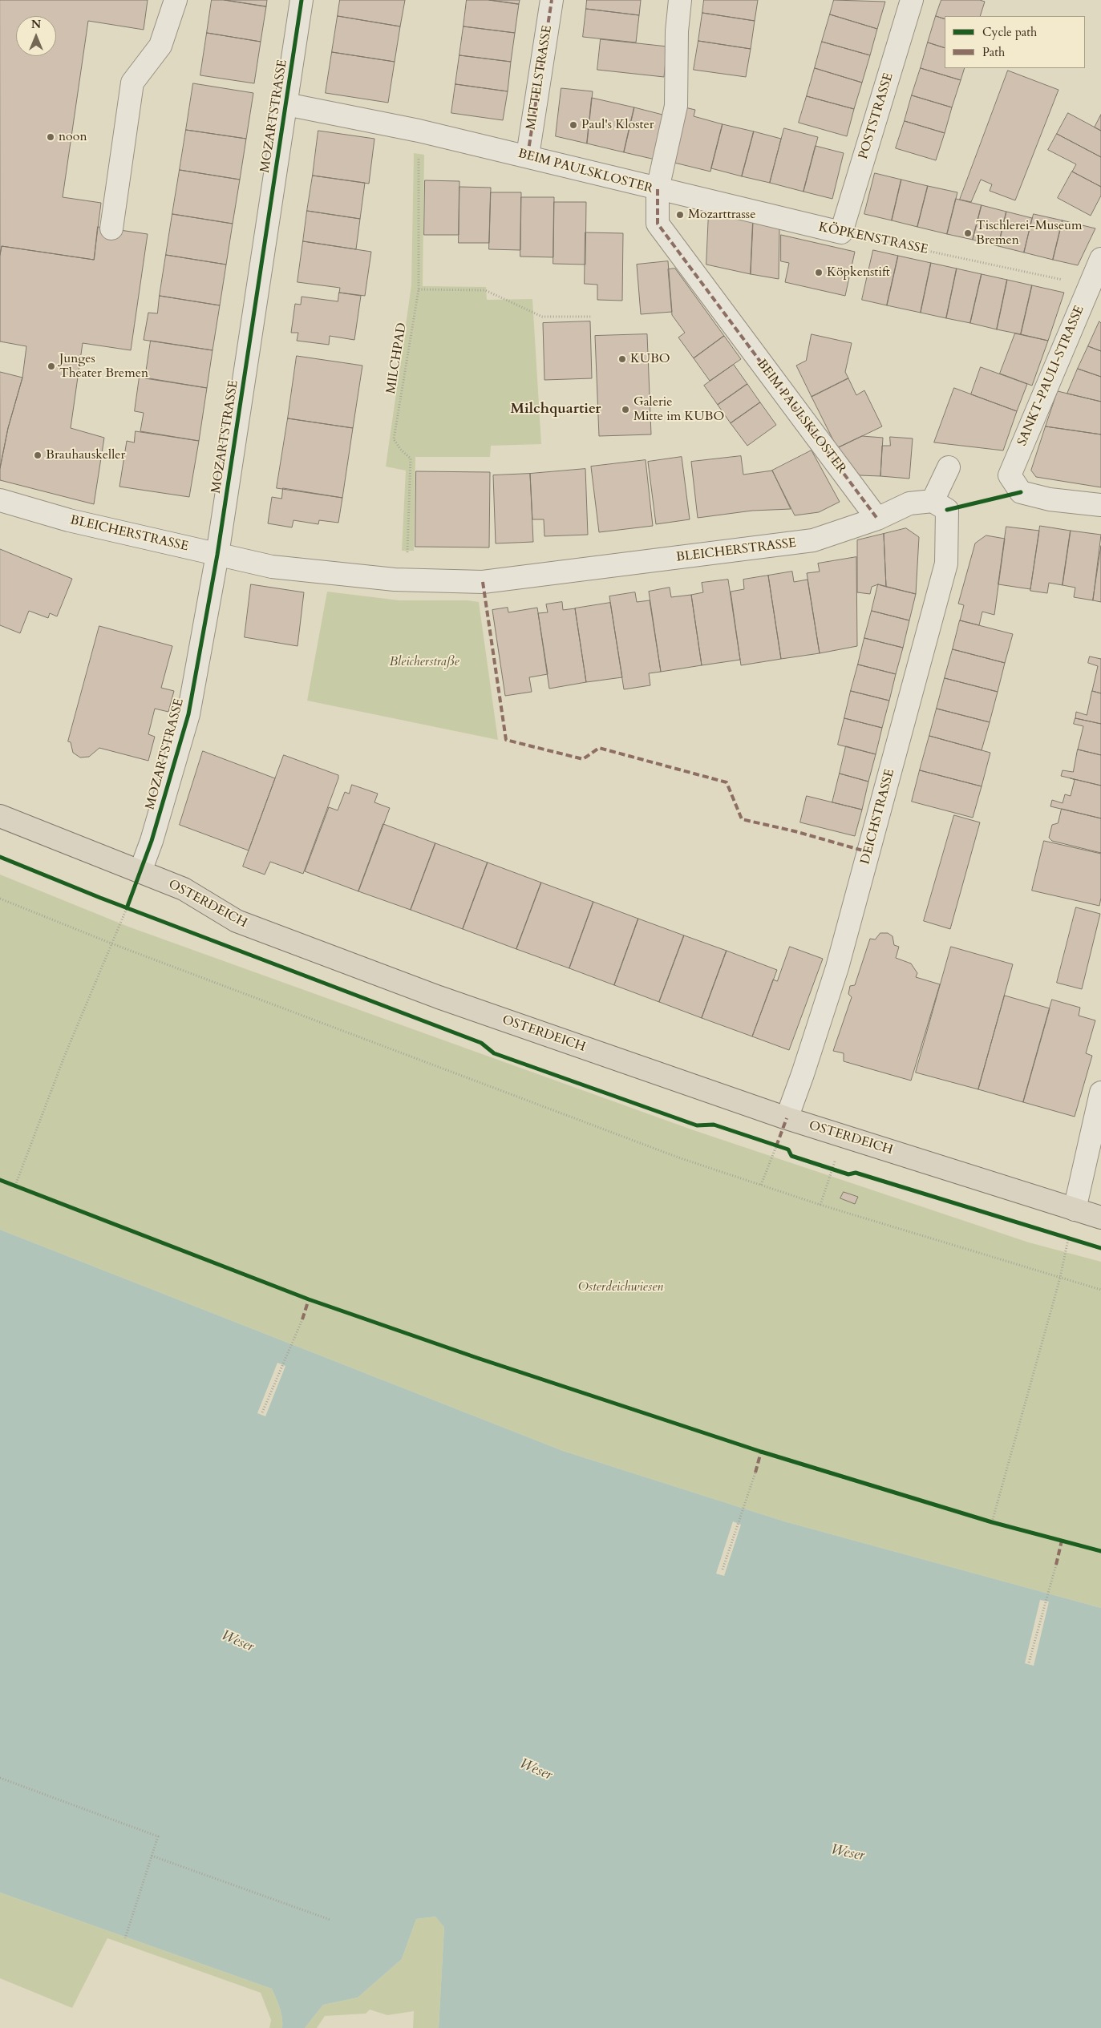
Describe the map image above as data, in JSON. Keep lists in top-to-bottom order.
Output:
{
  "streets": {
    "main road": ["OSTERDEICH"],
    "street": [
      "MITTELSTRASSE",
      "MOZARTSTRASSE",
      "POSTSTRASSE",
      "BEIM PAULSKLOSTER",
      "KÖPKENSTRASSE",
      "SANKT-PAULI-STRASSE",
      "BLEICHERSTRASSE",
      "DEICHSTRASSE"
    ],
    "path": ["MILCHPAD"]
  },
  "crossings": [
    ["MITTELSTRASSE", "BEIM PAULSKLOSTER"],
    ["MOZARTSTRASSE", "BEIM PAULSKLOSTER"],
    ["MOZARTSTRASSE", "BLEICHERSTRASSE"],
    ["MOZARTSTRASSE", "OSTERDEICH"],
    ["POSTSTRASSE", "KÖPKENSTRASSE"],
    ["BEIM PAULSKLOSTER", "KÖPKENSTRASSE"],
    ["BEIM PAULSKLOSTER", "MILCHPAD"],
    ["BEIM PAULSKLOSTER", "BLEICHERSTRASSE"],
    ["KÖPKENSTRASSE", "SANKT-PAULI-STRASSE"],
    ["MILCHPAD", "BLEICHERSTRASSE"],
    ["BLEICHERSTRASSE", "DEICHSTRASSE"],
    ["DEICHSTRASSE", "OSTERDEICH"]
  ],
  "districts": ["Milchquartier"],
  "water": ["Weser"],
  "parks": ["Bleicherstraße", "Osterdeichwiesen"],
  "places": [
    "Paul's Kloster",
    "noon",
    "Mozarttrasse",
    "Tischlerei-Museum Bremen",
    "Köpkenstift",
    "KUBO",
    "Junges Theater Bremen",
    "Galerie Mitte im KUBO",
    "Brauhauskeller"
  ],
  "legend": ["Cycle path", "Path"],
  "north": "top"
}
